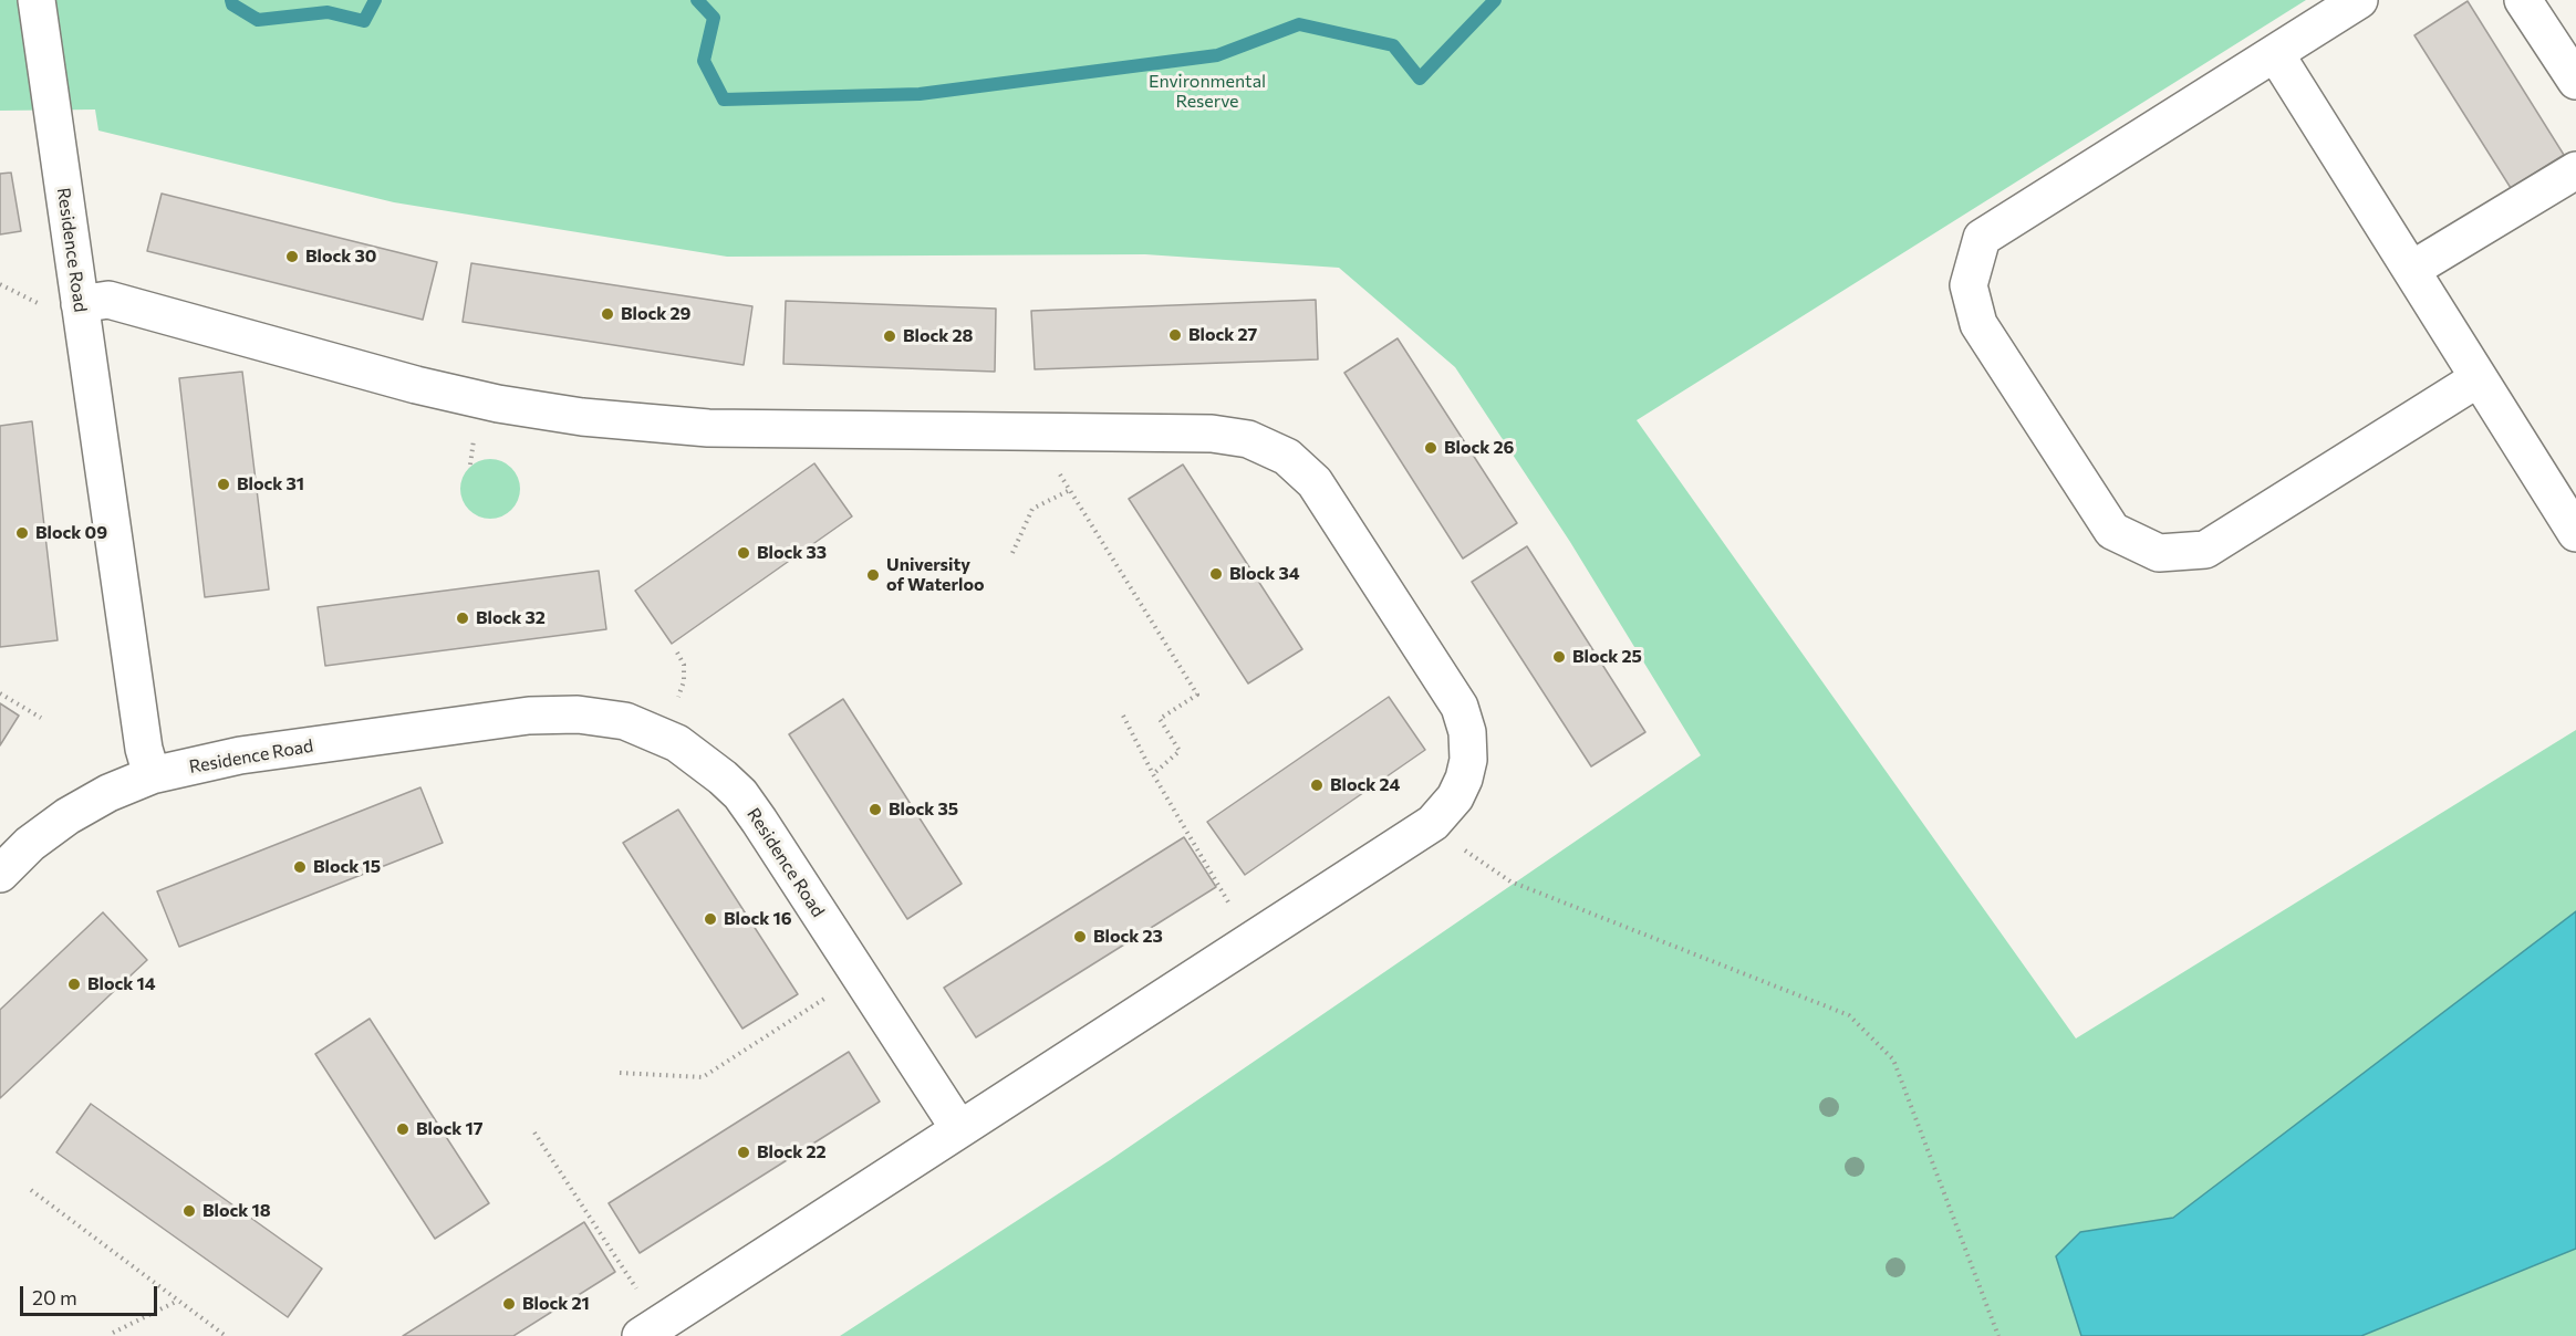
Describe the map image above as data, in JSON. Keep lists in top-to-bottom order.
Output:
{
  "streets": {
    "street": ["Residence Road"]
  },
  "parks": ["Environmental Reserve"],
  "places": [
    "Block 30",
    "Block 29",
    "Block 27",
    "Block 28",
    "Block 26",
    "Block 31",
    "Block 09",
    "Block 33",
    "Block 34",
    "University of Waterloo",
    "Block 32",
    "Block 25",
    "Block 24",
    "Block 35",
    "Block 15",
    "Block 16",
    "Block 23",
    "Block 14",
    "Block 17",
    "Block 22",
    "Block 18",
    "Block 21"
  ],
  "scale_bar": "20 m"
}
